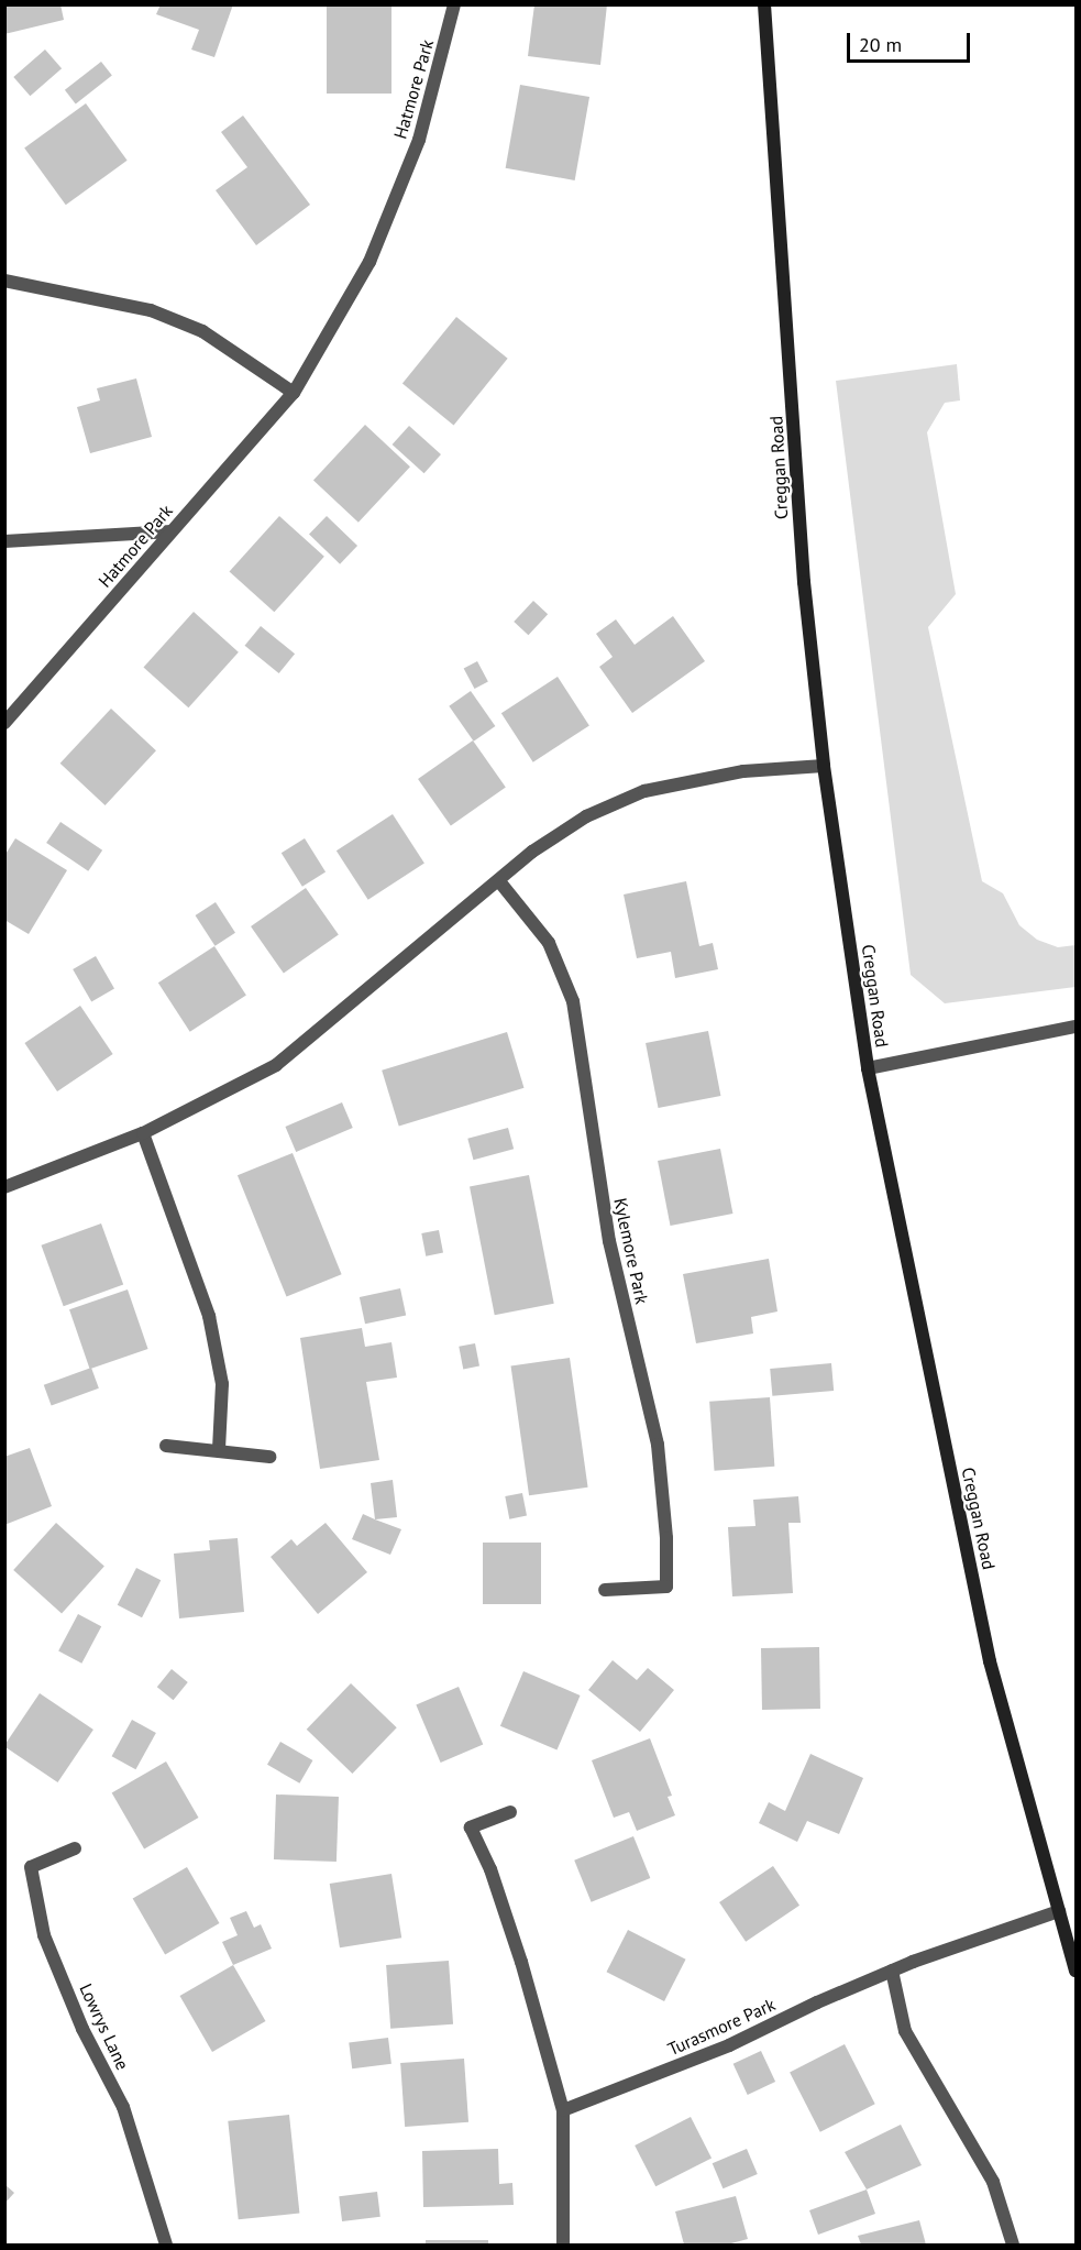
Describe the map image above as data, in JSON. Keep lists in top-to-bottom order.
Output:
{
  "streets": {
    "main road": ["Creggan Road"],
    "street": [
      "Hatmore Park",
      "Kylemore Park",
      "Lowrys Lane",
      "Turasmore Park"
    ]
  },
  "crossings": [
    ["Creggan Road", "Turasmore Park"]
  ],
  "scale_bar": "20 m"
}
